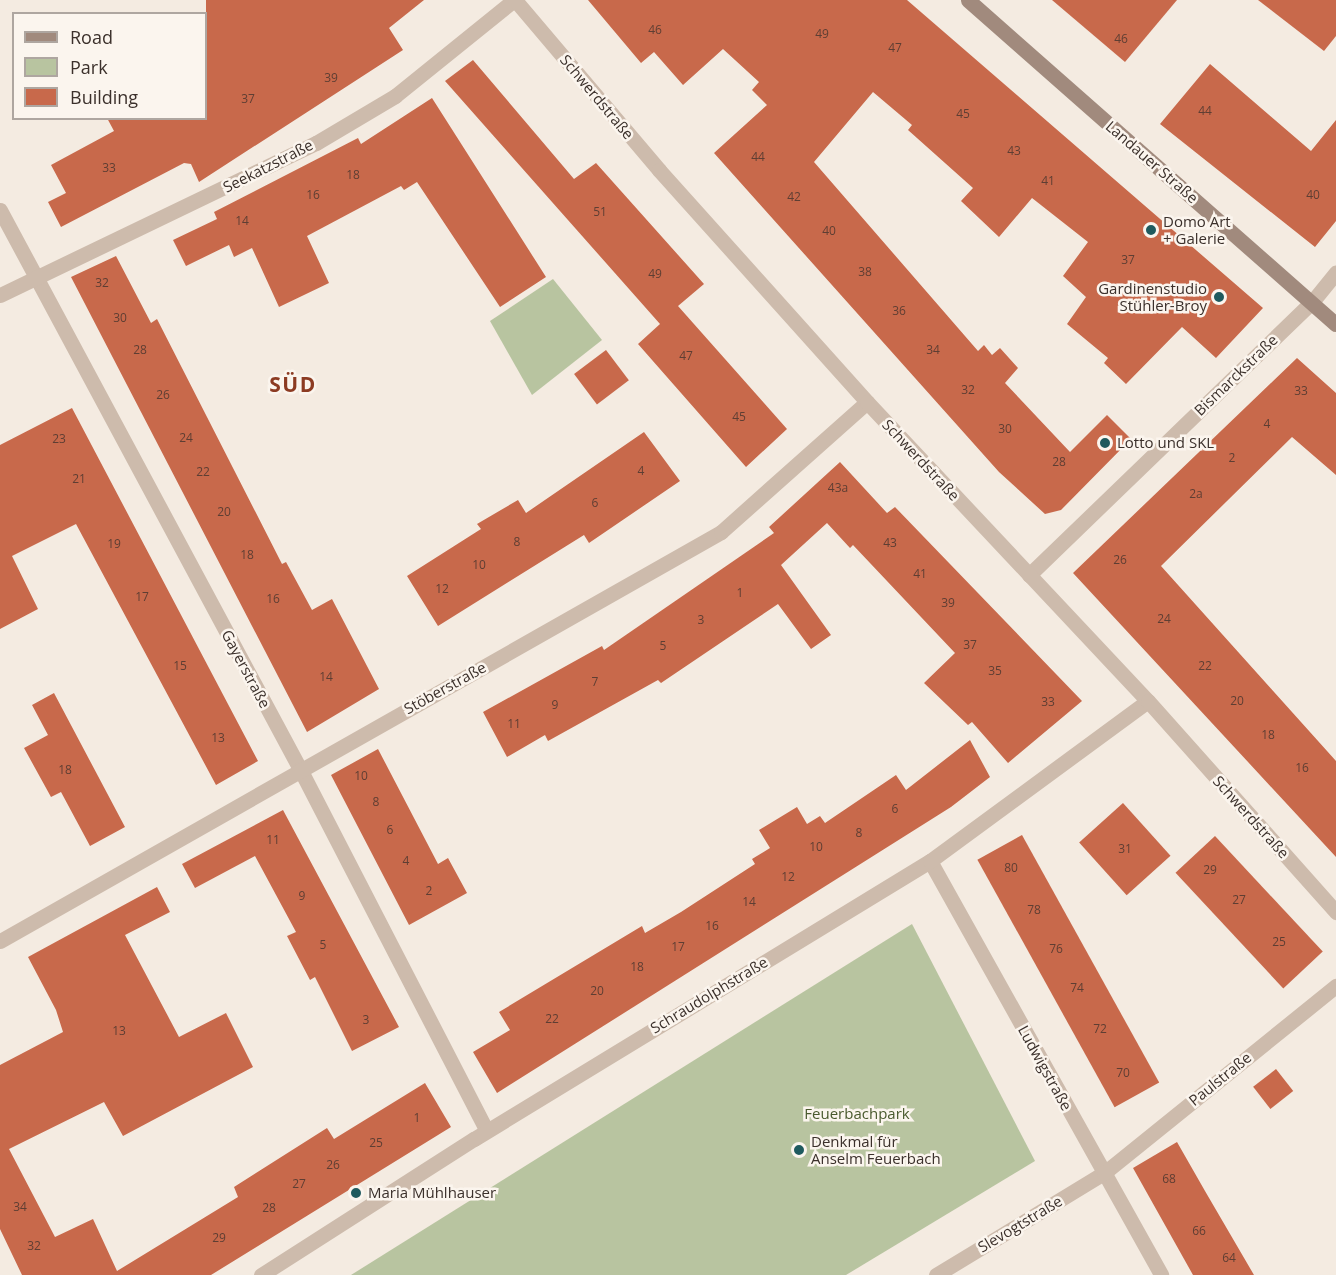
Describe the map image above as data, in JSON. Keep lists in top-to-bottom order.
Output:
{
  "streets": {
    "main road": ["Landauer Straße"],
    "street": [
      "Schwerdstraße",
      "Seekatzstraße",
      "Bismarckstraße",
      "Gayerstraße",
      "Stöberstraße",
      "Schraudolphstraße",
      "Ludwigstraße",
      "Paulstraße",
      "Slevogtstraße"
    ]
  },
  "crossings": [
    ["Schwerdstraße", "Seekatzstraße"],
    ["Schwerdstraße", "Bismarckstraße"],
    ["Schwerdstraße", "Stöberstraße"],
    ["Schwerdstraße", "Schraudolphstraße"],
    ["Landauer Straße", "Bismarckstraße"],
    ["Seekatzstraße", "Gayerstraße"],
    ["Gayerstraße", "Stöberstraße"],
    ["Gayerstraße", "Schraudolphstraße"],
    ["Schraudolphstraße", "Ludwigstraße"],
    ["Ludwigstraße", "Paulstraße"],
    ["Ludwigstraße", "Slevogtstraße"],
    ["Paulstraße", "Slevogtstraße"]
  ],
  "districts": ["SÜD"],
  "parks": ["Feuerbachpark"],
  "places": [
    "Domo Art + Galerie",
    "Gardinenstudio Stühler-Broy",
    "Lotto und SKL",
    "Denkmal für Anselm Feuerbach",
    "Maria Mühlhauser"
  ],
  "house_numbers": [
    "46",
    "49",
    "46",
    "47",
    "39",
    "37",
    "44",
    "45",
    "43",
    "44",
    "33",
    "18",
    "41",
    "16",
    "40",
    "42",
    "51",
    "14",
    "40",
    "37",
    "38",
    "49",
    "32",
    "36",
    "30",
    "28",
    "34",
    "47",
    "32",
    "33",
    "26",
    "45",
    "4",
    "30",
    "24",
    "23",
    "2",
    "28",
    "4",
    "22",
    "21",
    "43a",
    "2a",
    "6",
    "20",
    "8",
    "43",
    "19",
    "18",
    "26",
    "10",
    "41",
    "12",
    "1",
    "17",
    "16",
    "39",
    "24",
    "3",
    "37",
    "5",
    "15",
    "22",
    "35",
    "14",
    "7",
    "20",
    "33",
    "9",
    "11",
    "18",
    "13",
    "16",
    "18",
    "10",
    "8",
    "6",
    "6",
    "8",
    "11",
    "10",
    "31",
    "4",
    "80",
    "29",
    "12",
    "2",
    "9",
    "27",
    "14",
    "78",
    "16",
    "25",
    "5",
    "17",
    "76",
    "18",
    "74",
    "20",
    "22",
    "3",
    "72",
    "13",
    "70",
    "1",
    "25",
    "26",
    "68",
    "27",
    "34",
    "28",
    "66",
    "29",
    "32",
    "64"
  ],
  "legend": ["Road", "Park", "Building"]
}
